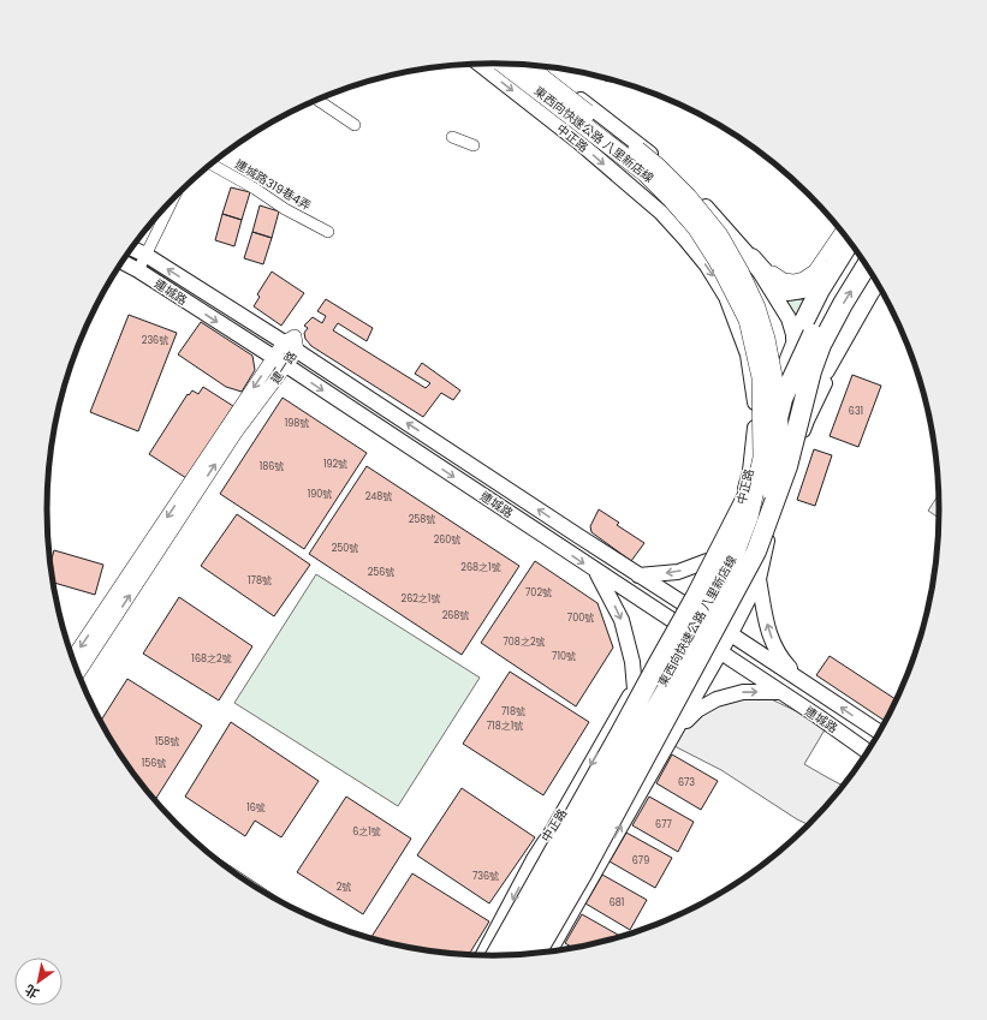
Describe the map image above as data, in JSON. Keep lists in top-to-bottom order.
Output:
{
  "streets": {
    "highway": ["東西向快速公路 八里新店線"],
    "main road": ["中正路", "連城路"],
    "street": ["連城路319巷4弄", "建一路"]
  },
  "crossings": [
    ["中正路", "連城路"],
    ["連城路", "建一路"]
  ],
  "house_numbers": [
    "236號",
    "631",
    "198號",
    "192號",
    "186號",
    "190號",
    "248號",
    "258號",
    "260號",
    "250號",
    "268之1號",
    "256號",
    "178號",
    "702號",
    "262之1號",
    "268號",
    "700號",
    "708之2號",
    "710號",
    "168之2號",
    "718號",
    "718之1號",
    "158號",
    "156號",
    "673",
    "16號",
    "677",
    "6之1號",
    "679",
    "736號",
    "2號",
    "681"
  ],
  "north": "bottom left"
}
